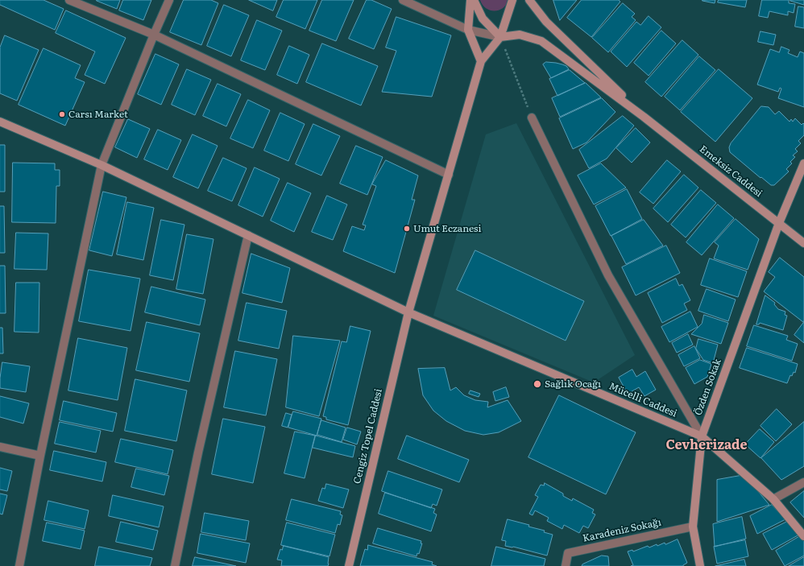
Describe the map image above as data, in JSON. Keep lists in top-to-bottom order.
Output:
{
  "streets": {
    "main road": [
      "Emeksiz Caddesi",
      "Özden Sokak",
      "Mücelli Caddesi",
      "Cengiz Topel Caddesi"
    ],
    "street": ["Karadeniz Sokağı"]
  },
  "crossings": [
    ["Emeksiz Caddesi", "Özden Sokak"],
    ["Özden Sokak", "Mücelli Caddesi"],
    ["Özden Sokak", "Karadeniz Sokağı"],
    ["Mücelli Caddesi", "Cengiz Topel Caddesi"]
  ],
  "districts": ["Cevherizade"],
  "places": ["Carsı Market", "Umut Eczanesi", "Sağlık Ocağı"]
}
